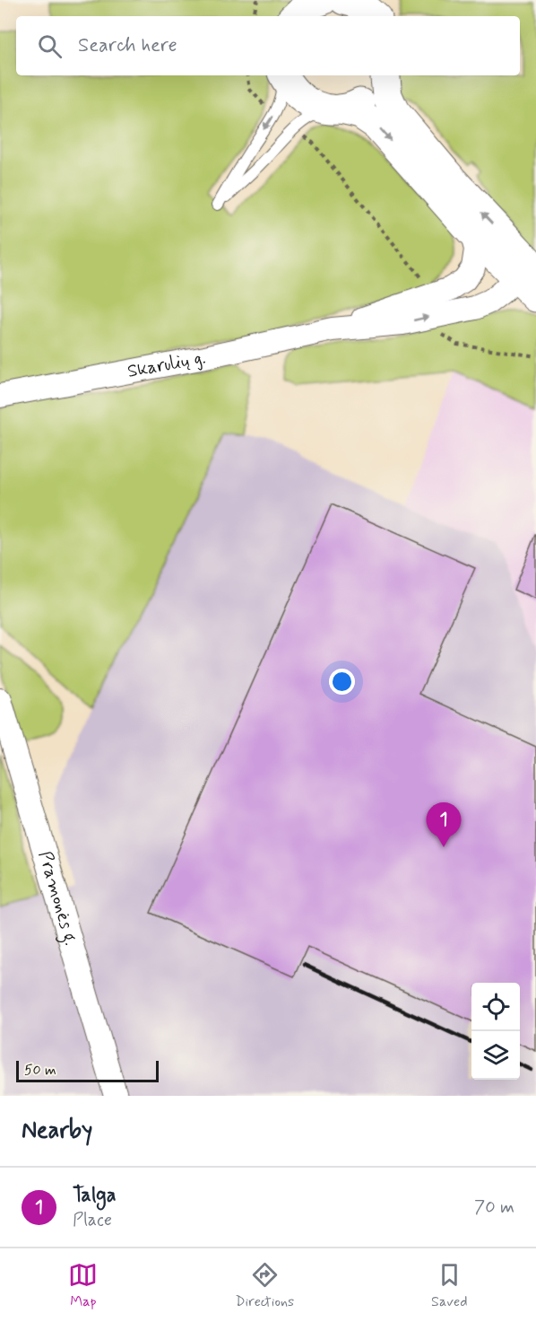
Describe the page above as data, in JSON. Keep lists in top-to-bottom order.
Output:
{
  "streets": {
    "street": ["Skarulių g.", "Pramonės g."]
  },
  "scale_bar": "50 m",
  "page": {
    "search": "Search here",
    "pins": "1",
    "scale": "50 m",
    "heading": "Nearby",
    "list": [
      {
        "mark": "1",
        "name": "Talga",
        "note": "Place",
        "value": "70 m"
      }
    ],
    "nav": ["Map", "Directions", "Saved"]
  }
}
